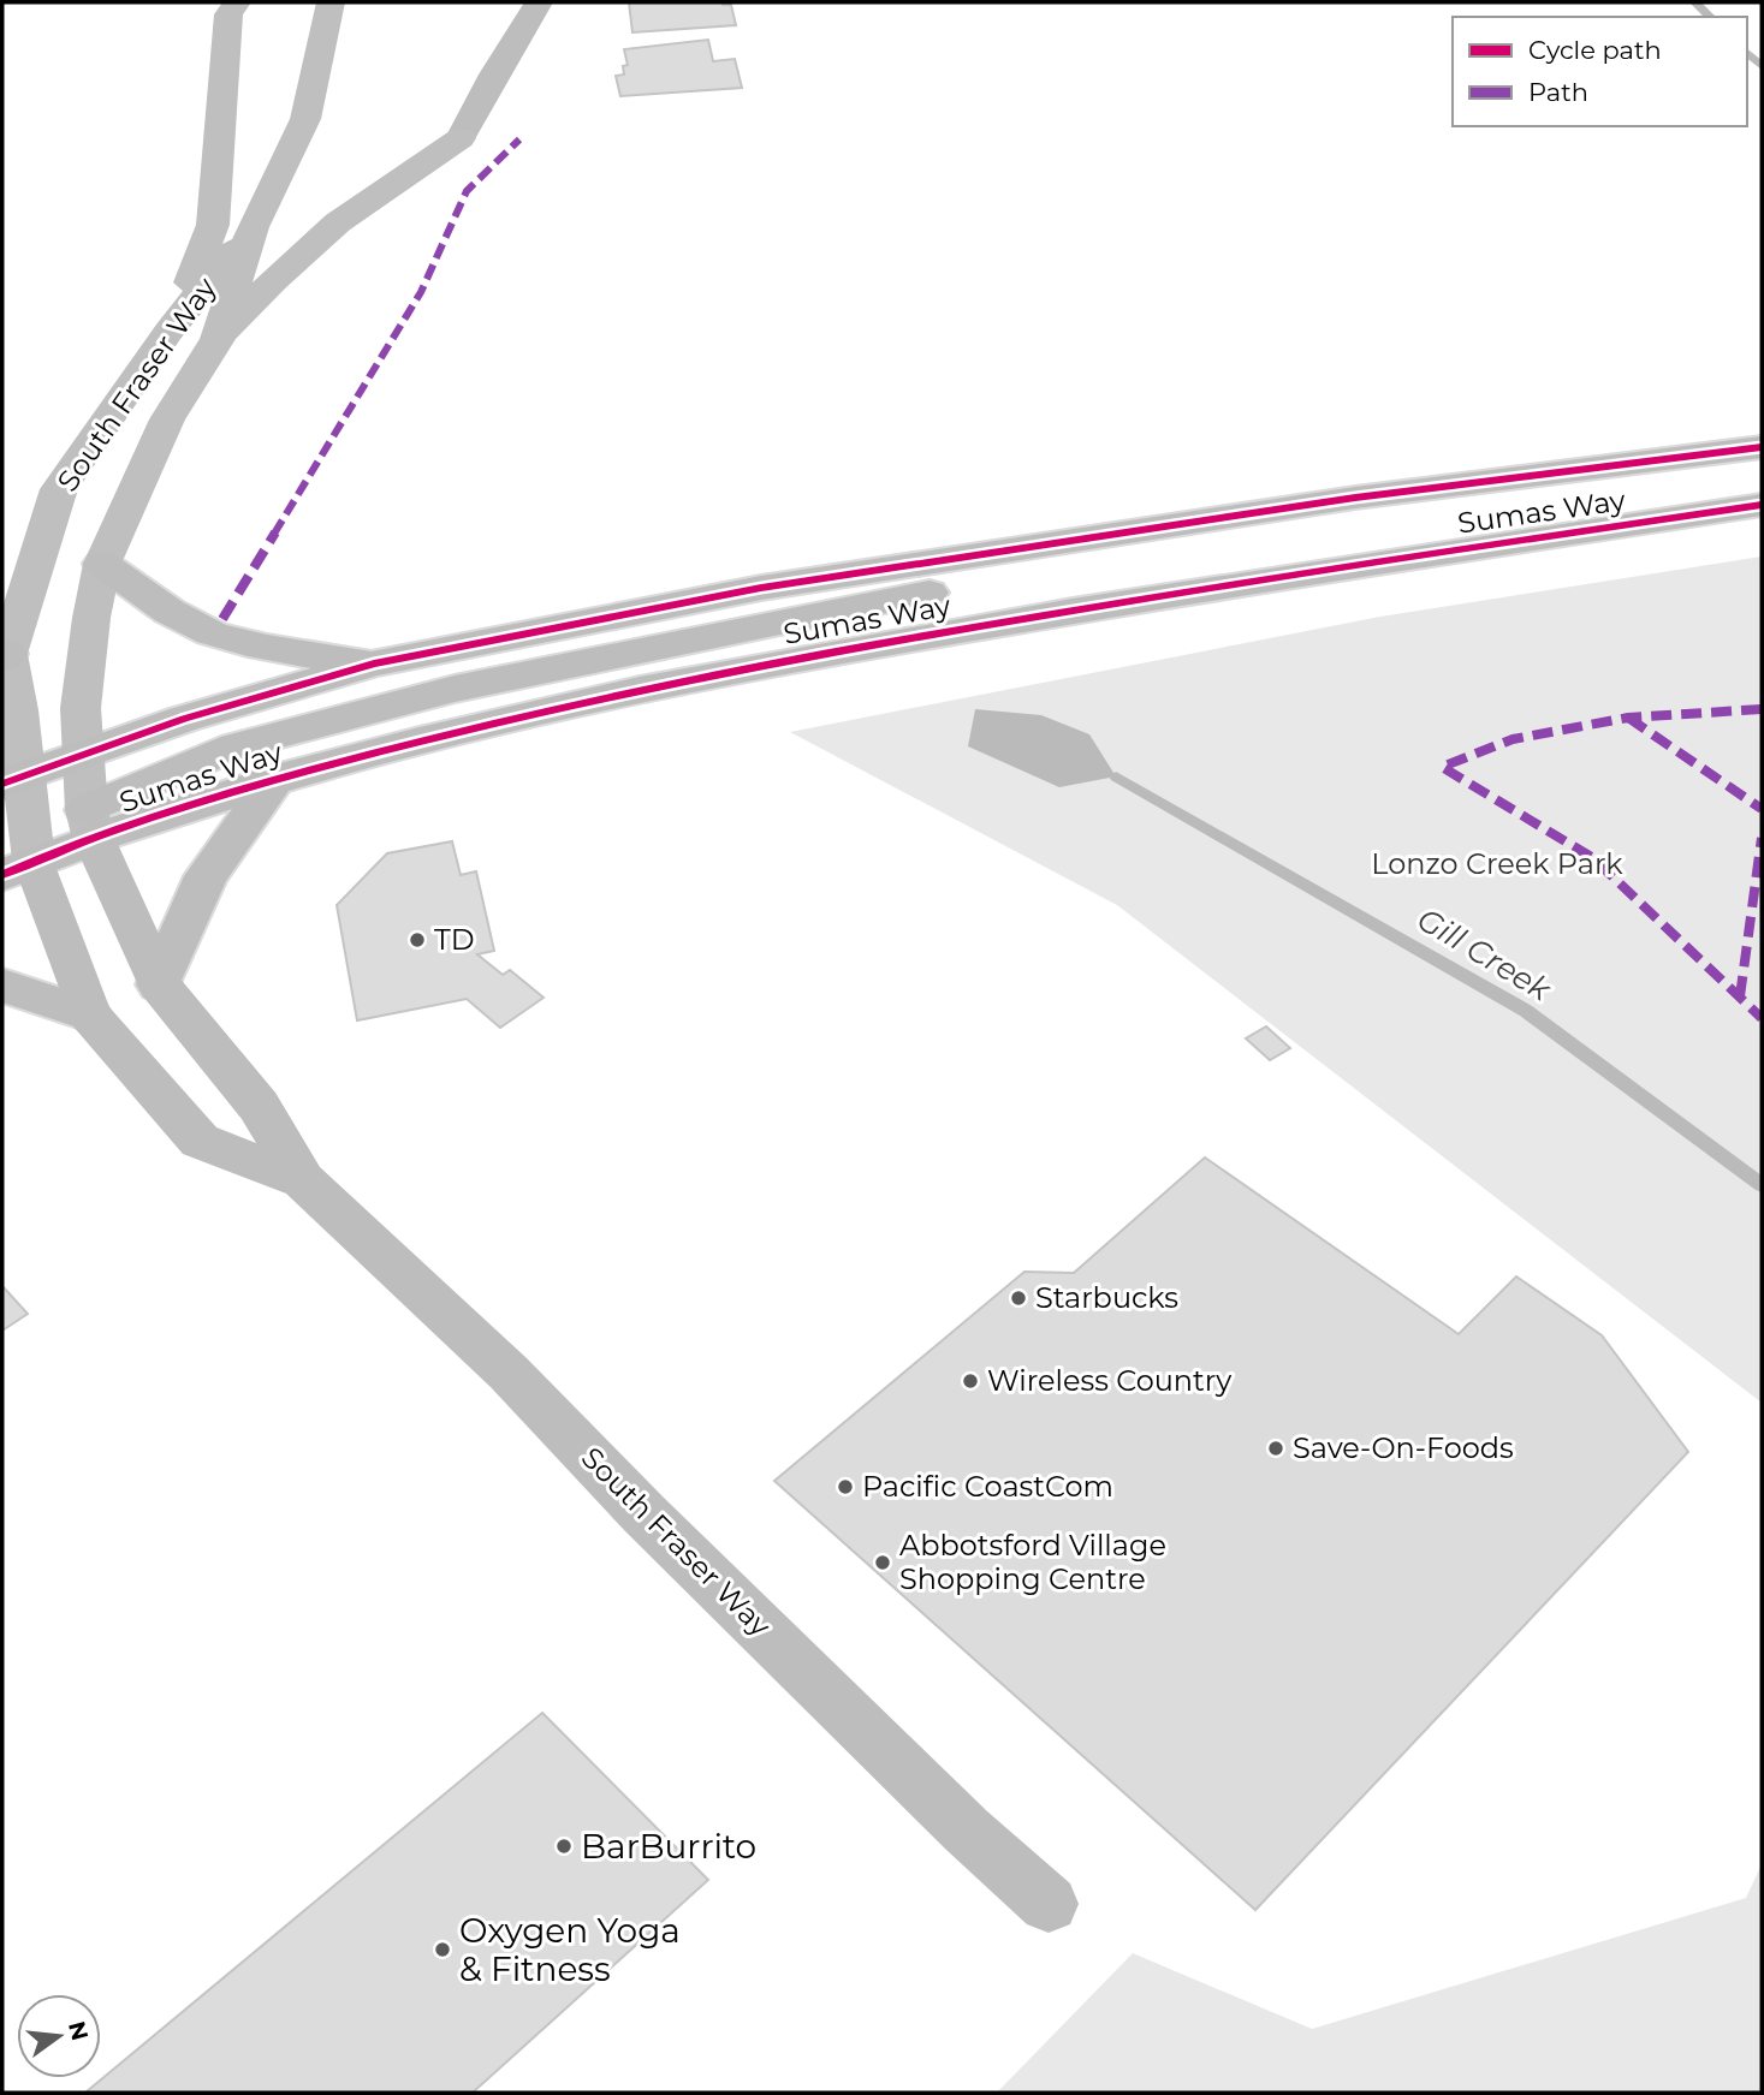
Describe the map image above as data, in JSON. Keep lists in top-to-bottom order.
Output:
{
  "streets": {
    "main road": ["South Fraser Way", "Sumas Way"]
  },
  "crossings": [
    ["South Fraser Way", "Sumas Way"]
  ],
  "water": ["Gill Creek"],
  "parks": ["Lonzo Creek Park"],
  "places": [
    "TD",
    "Starbucks",
    "Wireless Country",
    "Save-On-Foods",
    "Pacific CoastCom",
    "Abbotsford Village Shopping Centre",
    "BarBurrito",
    "Oxygen Yoga & Fitness"
  ],
  "legend": ["Cycle path", "Path"],
  "north": "right"
}
